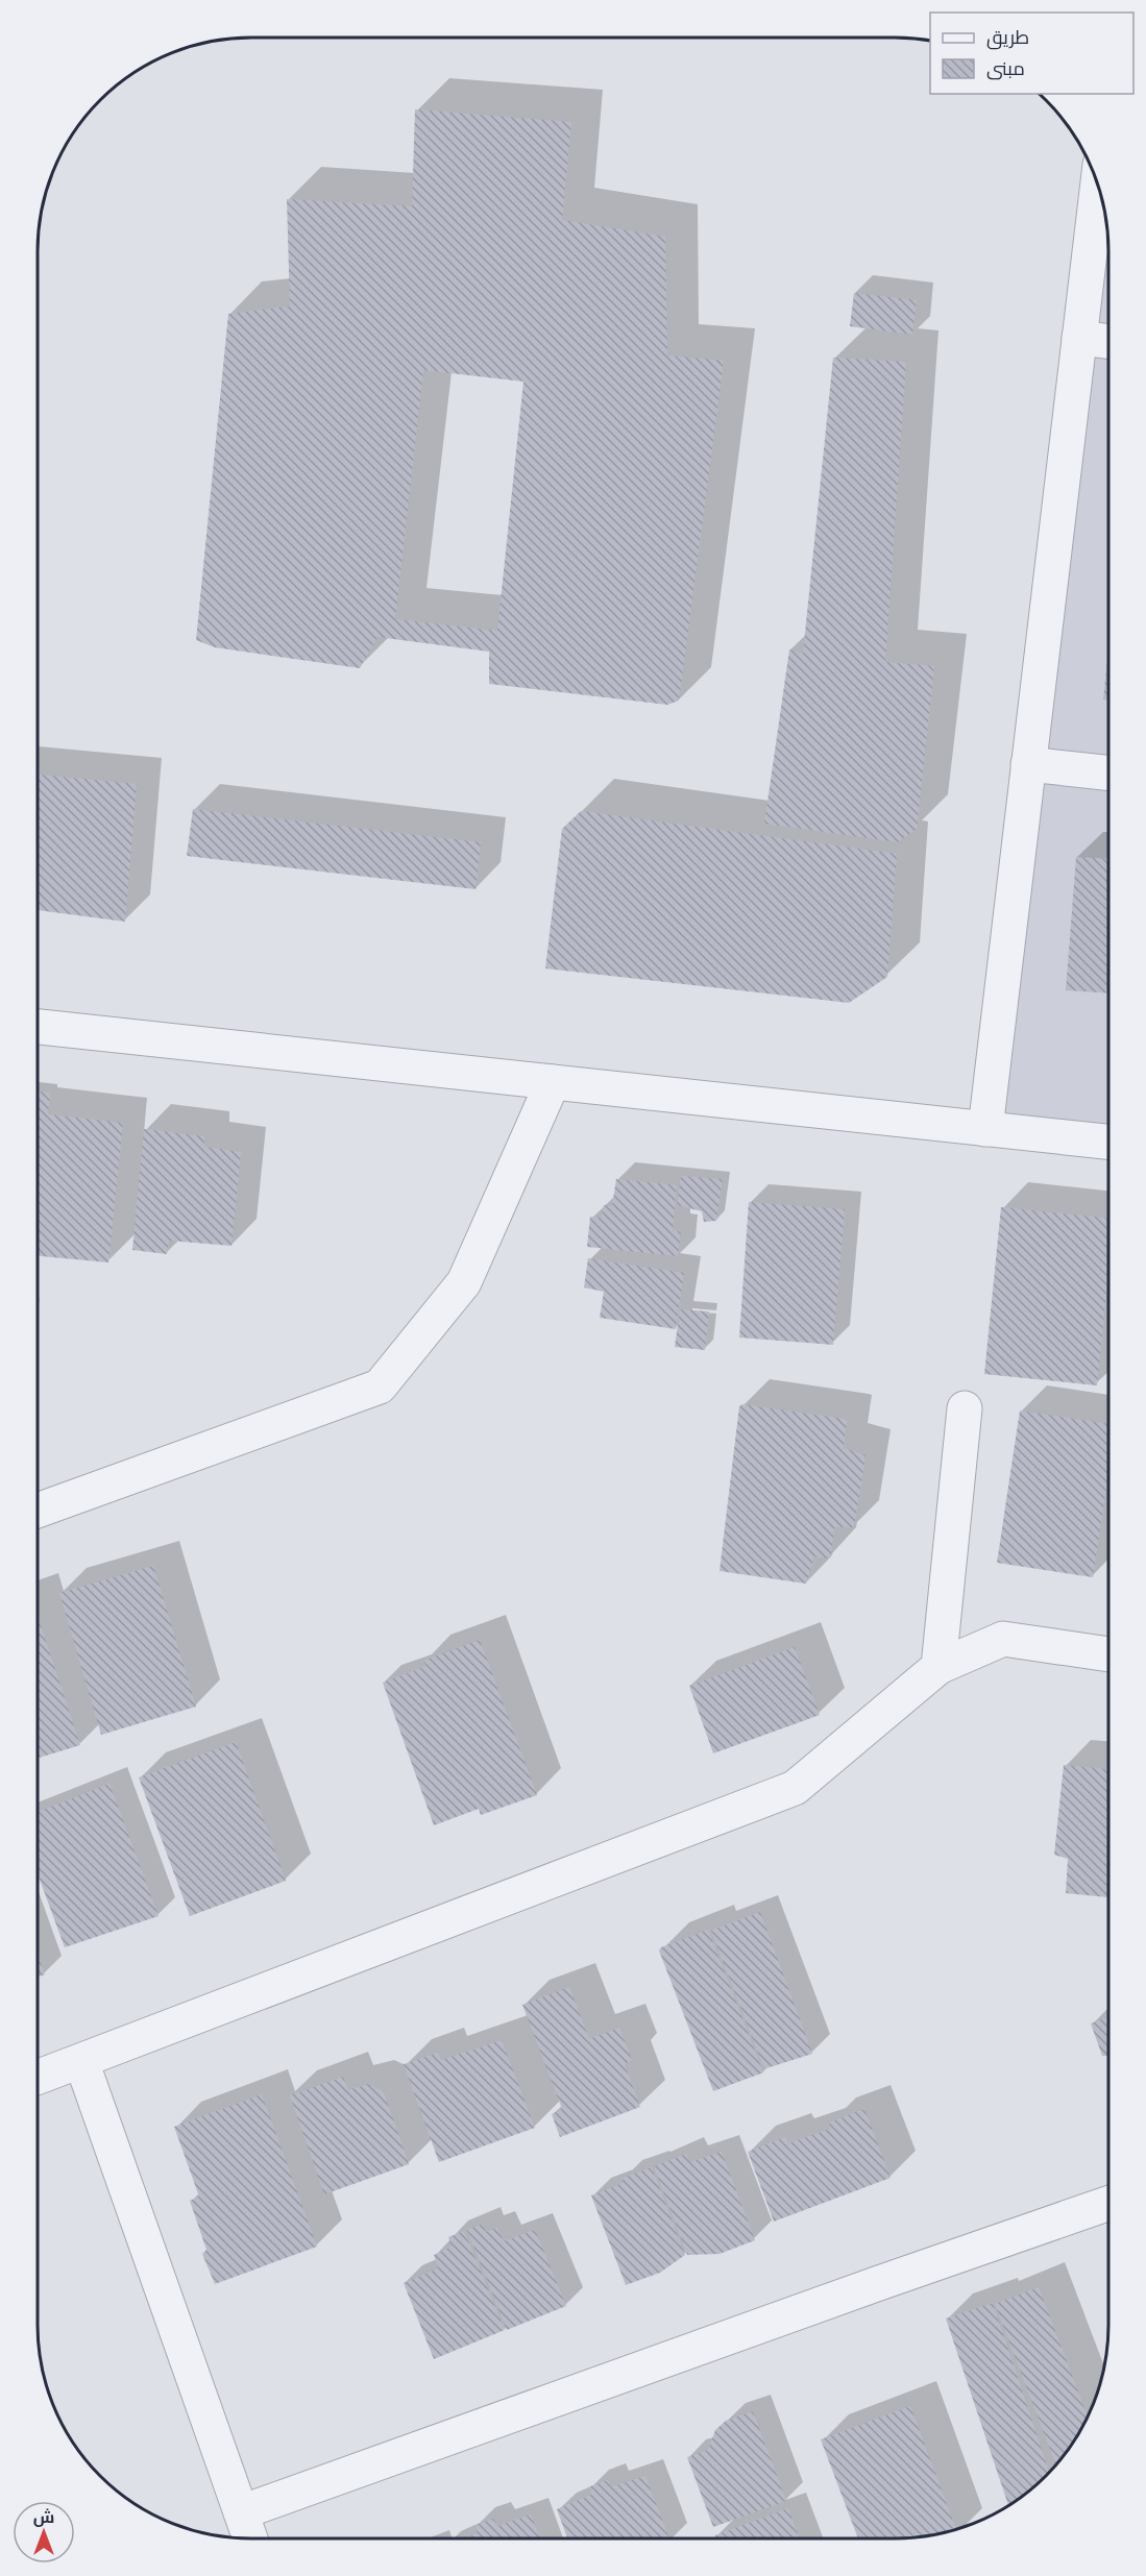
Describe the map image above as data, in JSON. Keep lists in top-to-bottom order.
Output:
{
  "legend": ["طريق", "مبنى"],
  "north": "top"
}
